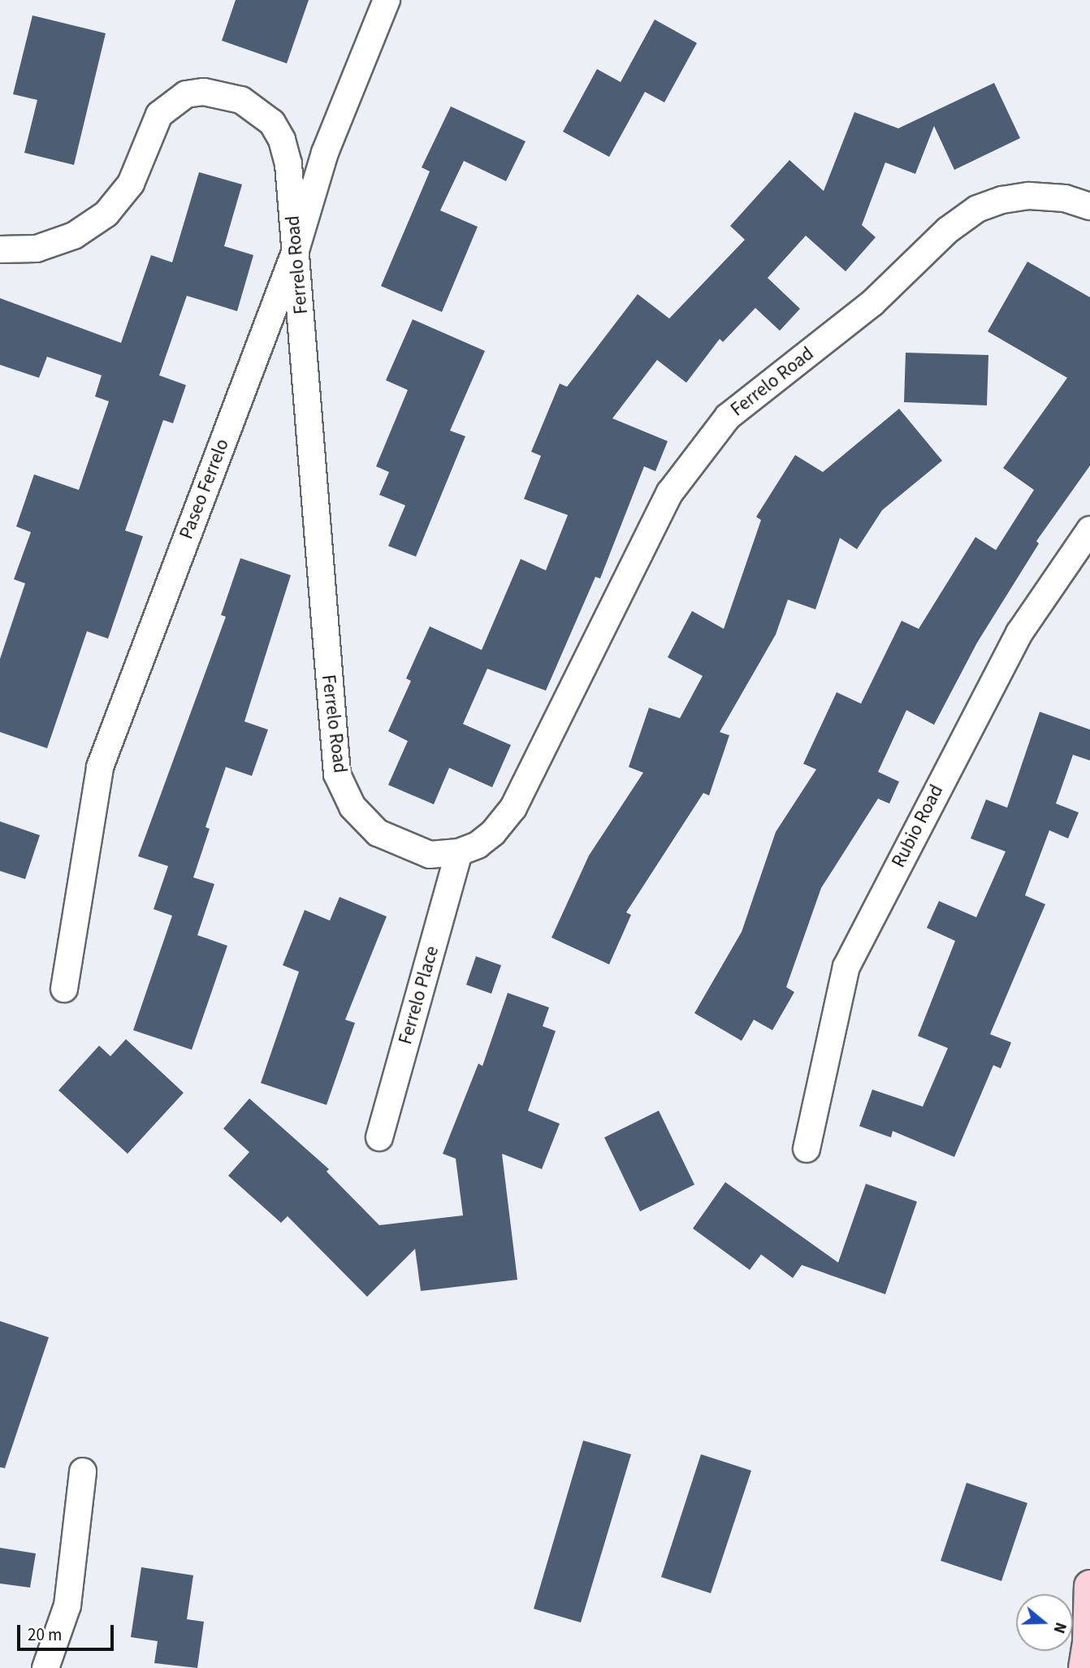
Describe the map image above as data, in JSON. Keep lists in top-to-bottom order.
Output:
{
  "streets": {
    "street": [
      "Ferrelo Road",
      "Paseo Ferrelo",
      "Rubio Road",
      "Ferrelo Place"
    ]
  },
  "crossings": [
    ["Ferrelo Road", "Paseo Ferrelo"],
    ["Ferrelo Road", "Ferrelo Place"]
  ],
  "scale_bar": "20 m",
  "north": "right"
}
